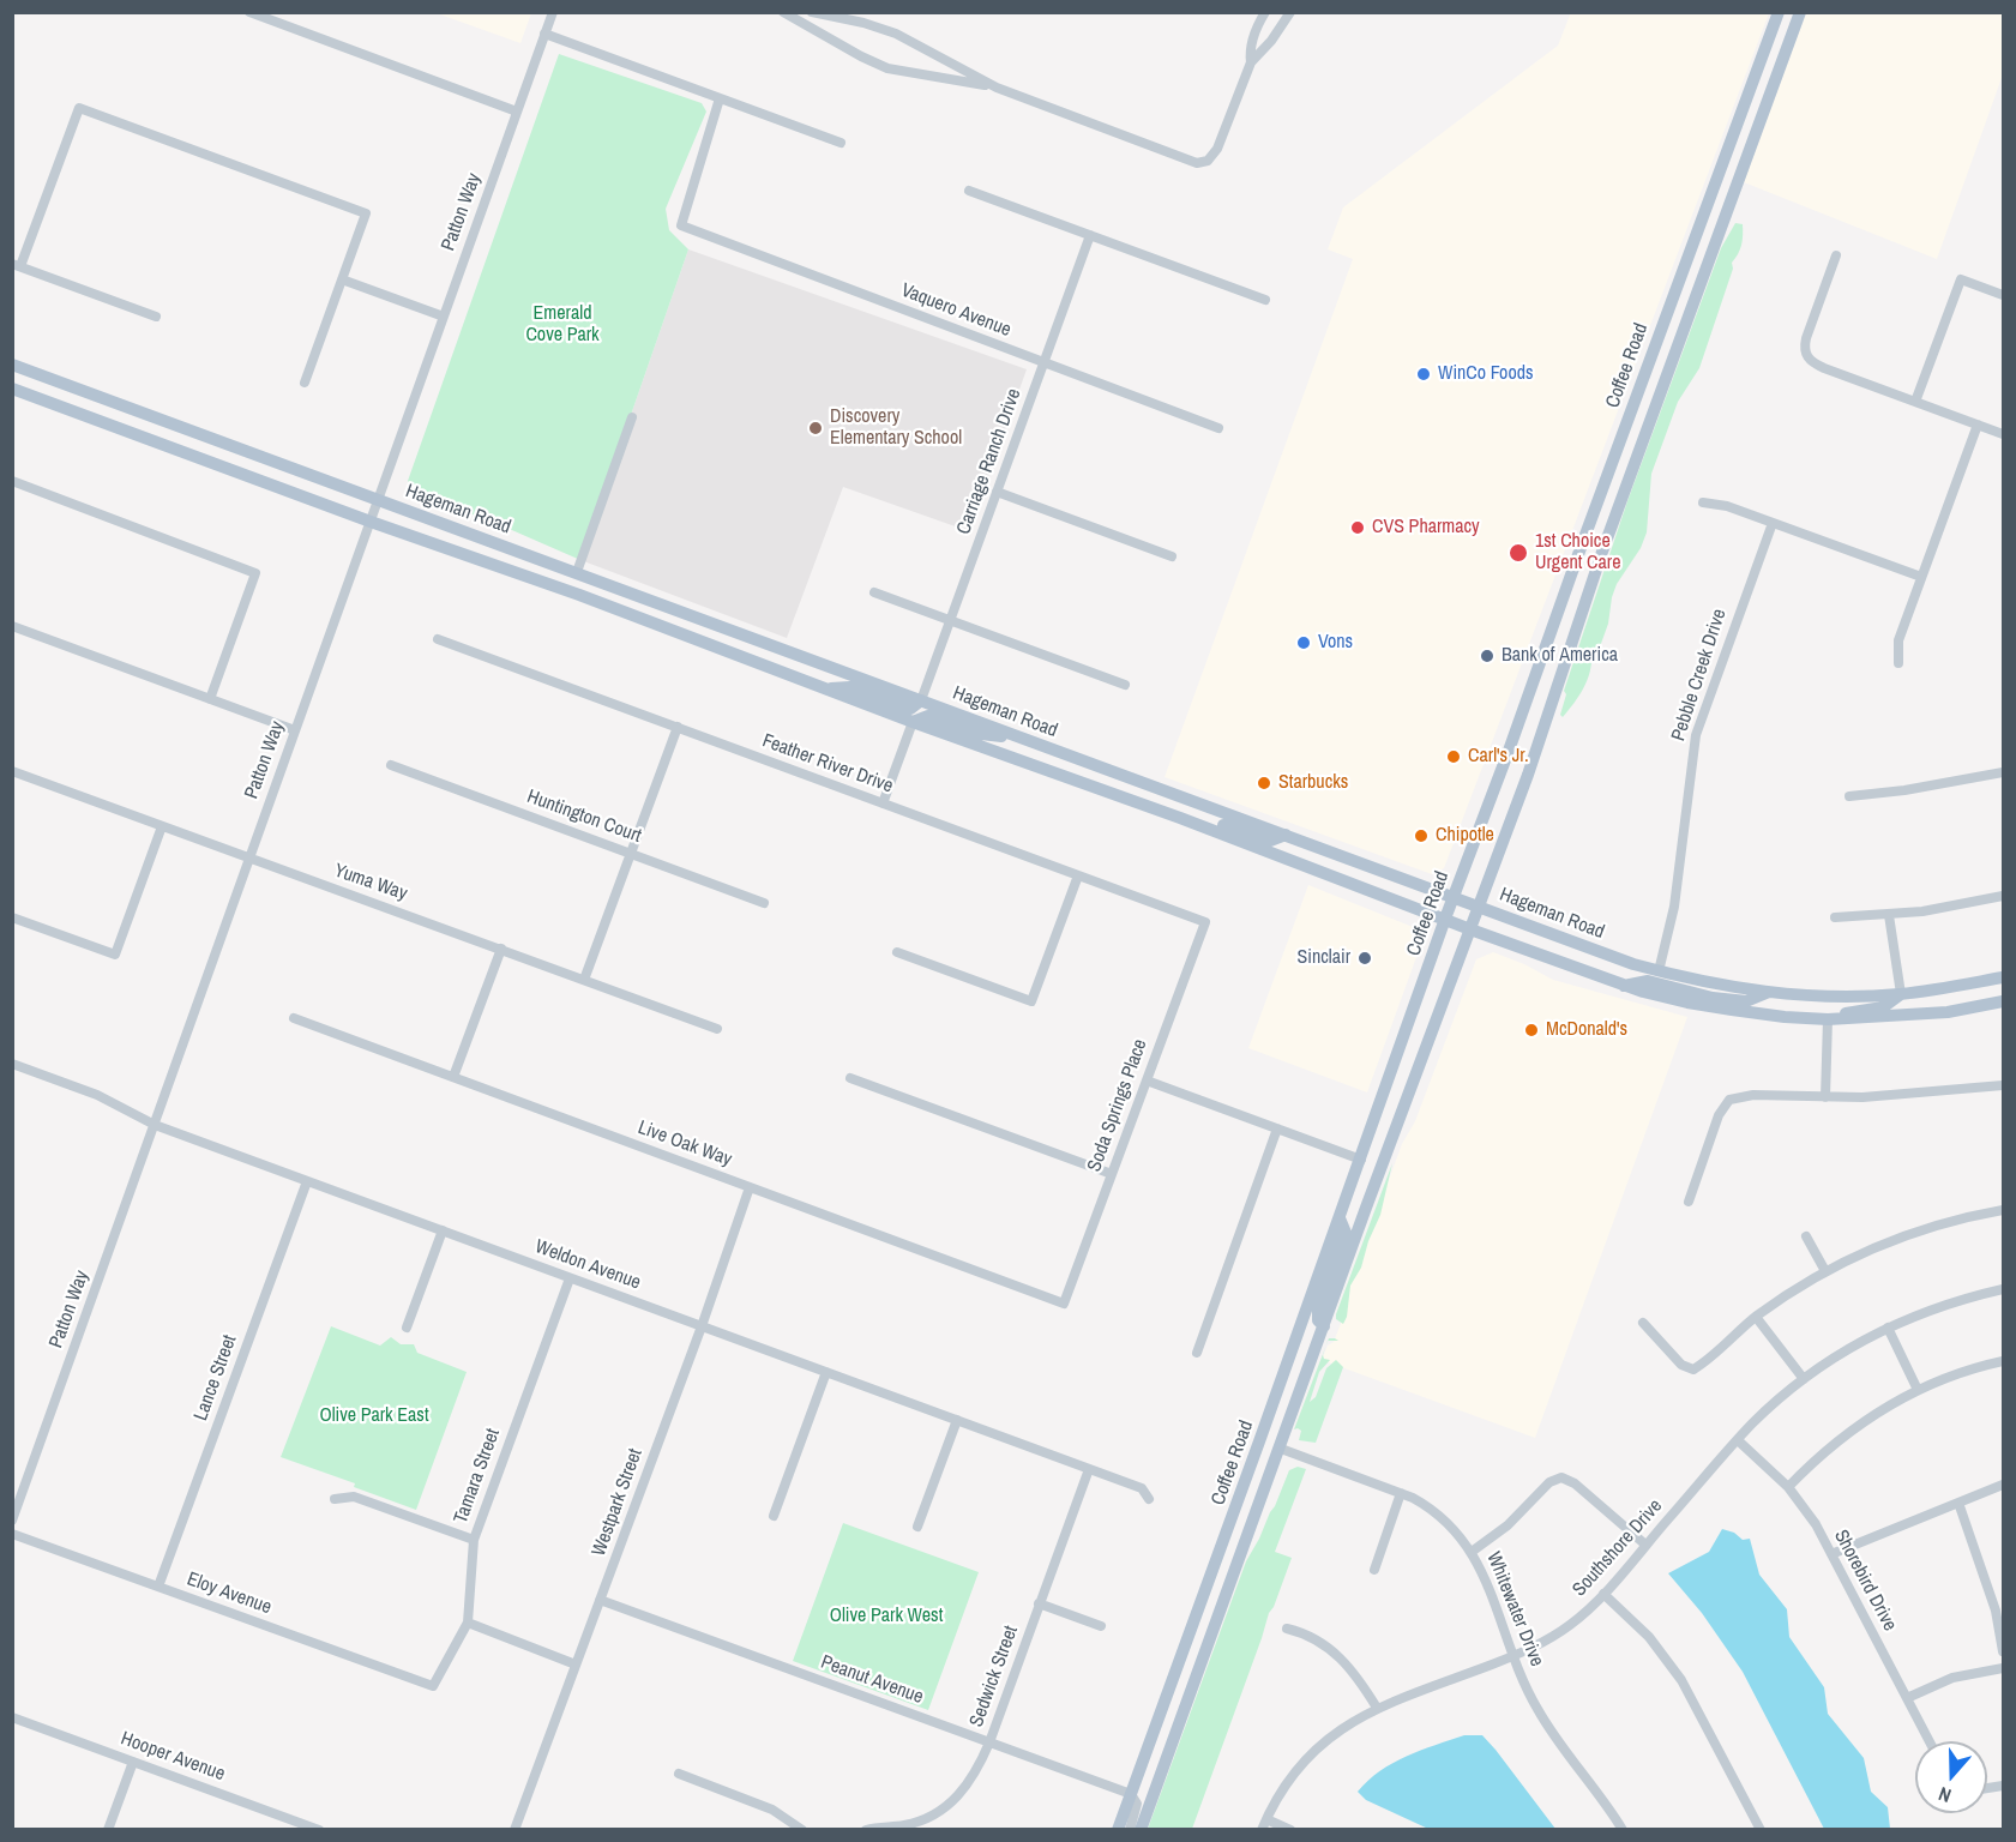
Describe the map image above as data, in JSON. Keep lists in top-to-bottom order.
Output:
{
  "streets": {
    "main road": ["Coffee Road", "Hageman Road"],
    "street": [
      "Patton Way",
      "Vaquero Avenue",
      "Carriage Ranch Drive",
      "Pebble Creek Drive",
      "Feather River Drive",
      "Huntington Court",
      "Yuma Way",
      "Soda Springs Place",
      "Live Oak Way",
      "Weldon Avenue",
      "Lance Street",
      "Tamara Street",
      "Westpark Street",
      "Southshore Drive",
      "Shorebird Drive",
      "Eloy Avenue",
      "Whitewater Drive",
      "Sedwick Street",
      "Peanut Avenue",
      "Hooper Avenue"
    ]
  },
  "crossings": [
    ["Patton Way", "Hageman Road"],
    ["Patton Way", "Yuma Way"],
    ["Patton Way", "Weldon Avenue"],
    ["Vaquero Avenue", "Carriage Ranch Drive"],
    ["Coffee Road", "Hageman Road"],
    ["Coffee Road", "Whitewater Drive"],
    ["Coffee Road", "Peanut Avenue"],
    ["Carriage Ranch Drive", "Hageman Road"],
    ["Hageman Road", "Pebble Creek Drive"],
    ["Feather River Drive", "Soda Springs Place"],
    ["Soda Springs Place", "Live Oak Way"],
    ["Live Oak Way", "Westpark Street"],
    ["Weldon Avenue", "Lance Street"],
    ["Weldon Avenue", "Tamara Street"],
    ["Weldon Avenue", "Westpark Street"],
    ["Weldon Avenue", "Sedwick Street"],
    ["Lance Street", "Eloy Avenue"],
    ["Tamara Street", "Eloy Avenue"],
    ["Westpark Street", "Peanut Avenue"],
    ["Southshore Drive", "Shorebird Drive"],
    ["Southshore Drive", "Whitewater Drive"],
    ["Sedwick Street", "Peanut Avenue"]
  ],
  "parks": ["Emerald Cove Park", "Olive Park East", "Olive Park West"],
  "places": [
    "WinCo Foods",
    "Discovery Elementary School",
    "CVS Pharmacy",
    "1st Choice Urgent Care",
    "Vons",
    "Bank of America",
    "Carl's Jr.",
    "Starbucks",
    "Chipotle",
    "Sinclair",
    "McDonald's"
  ],
  "north": "bottom"
}
